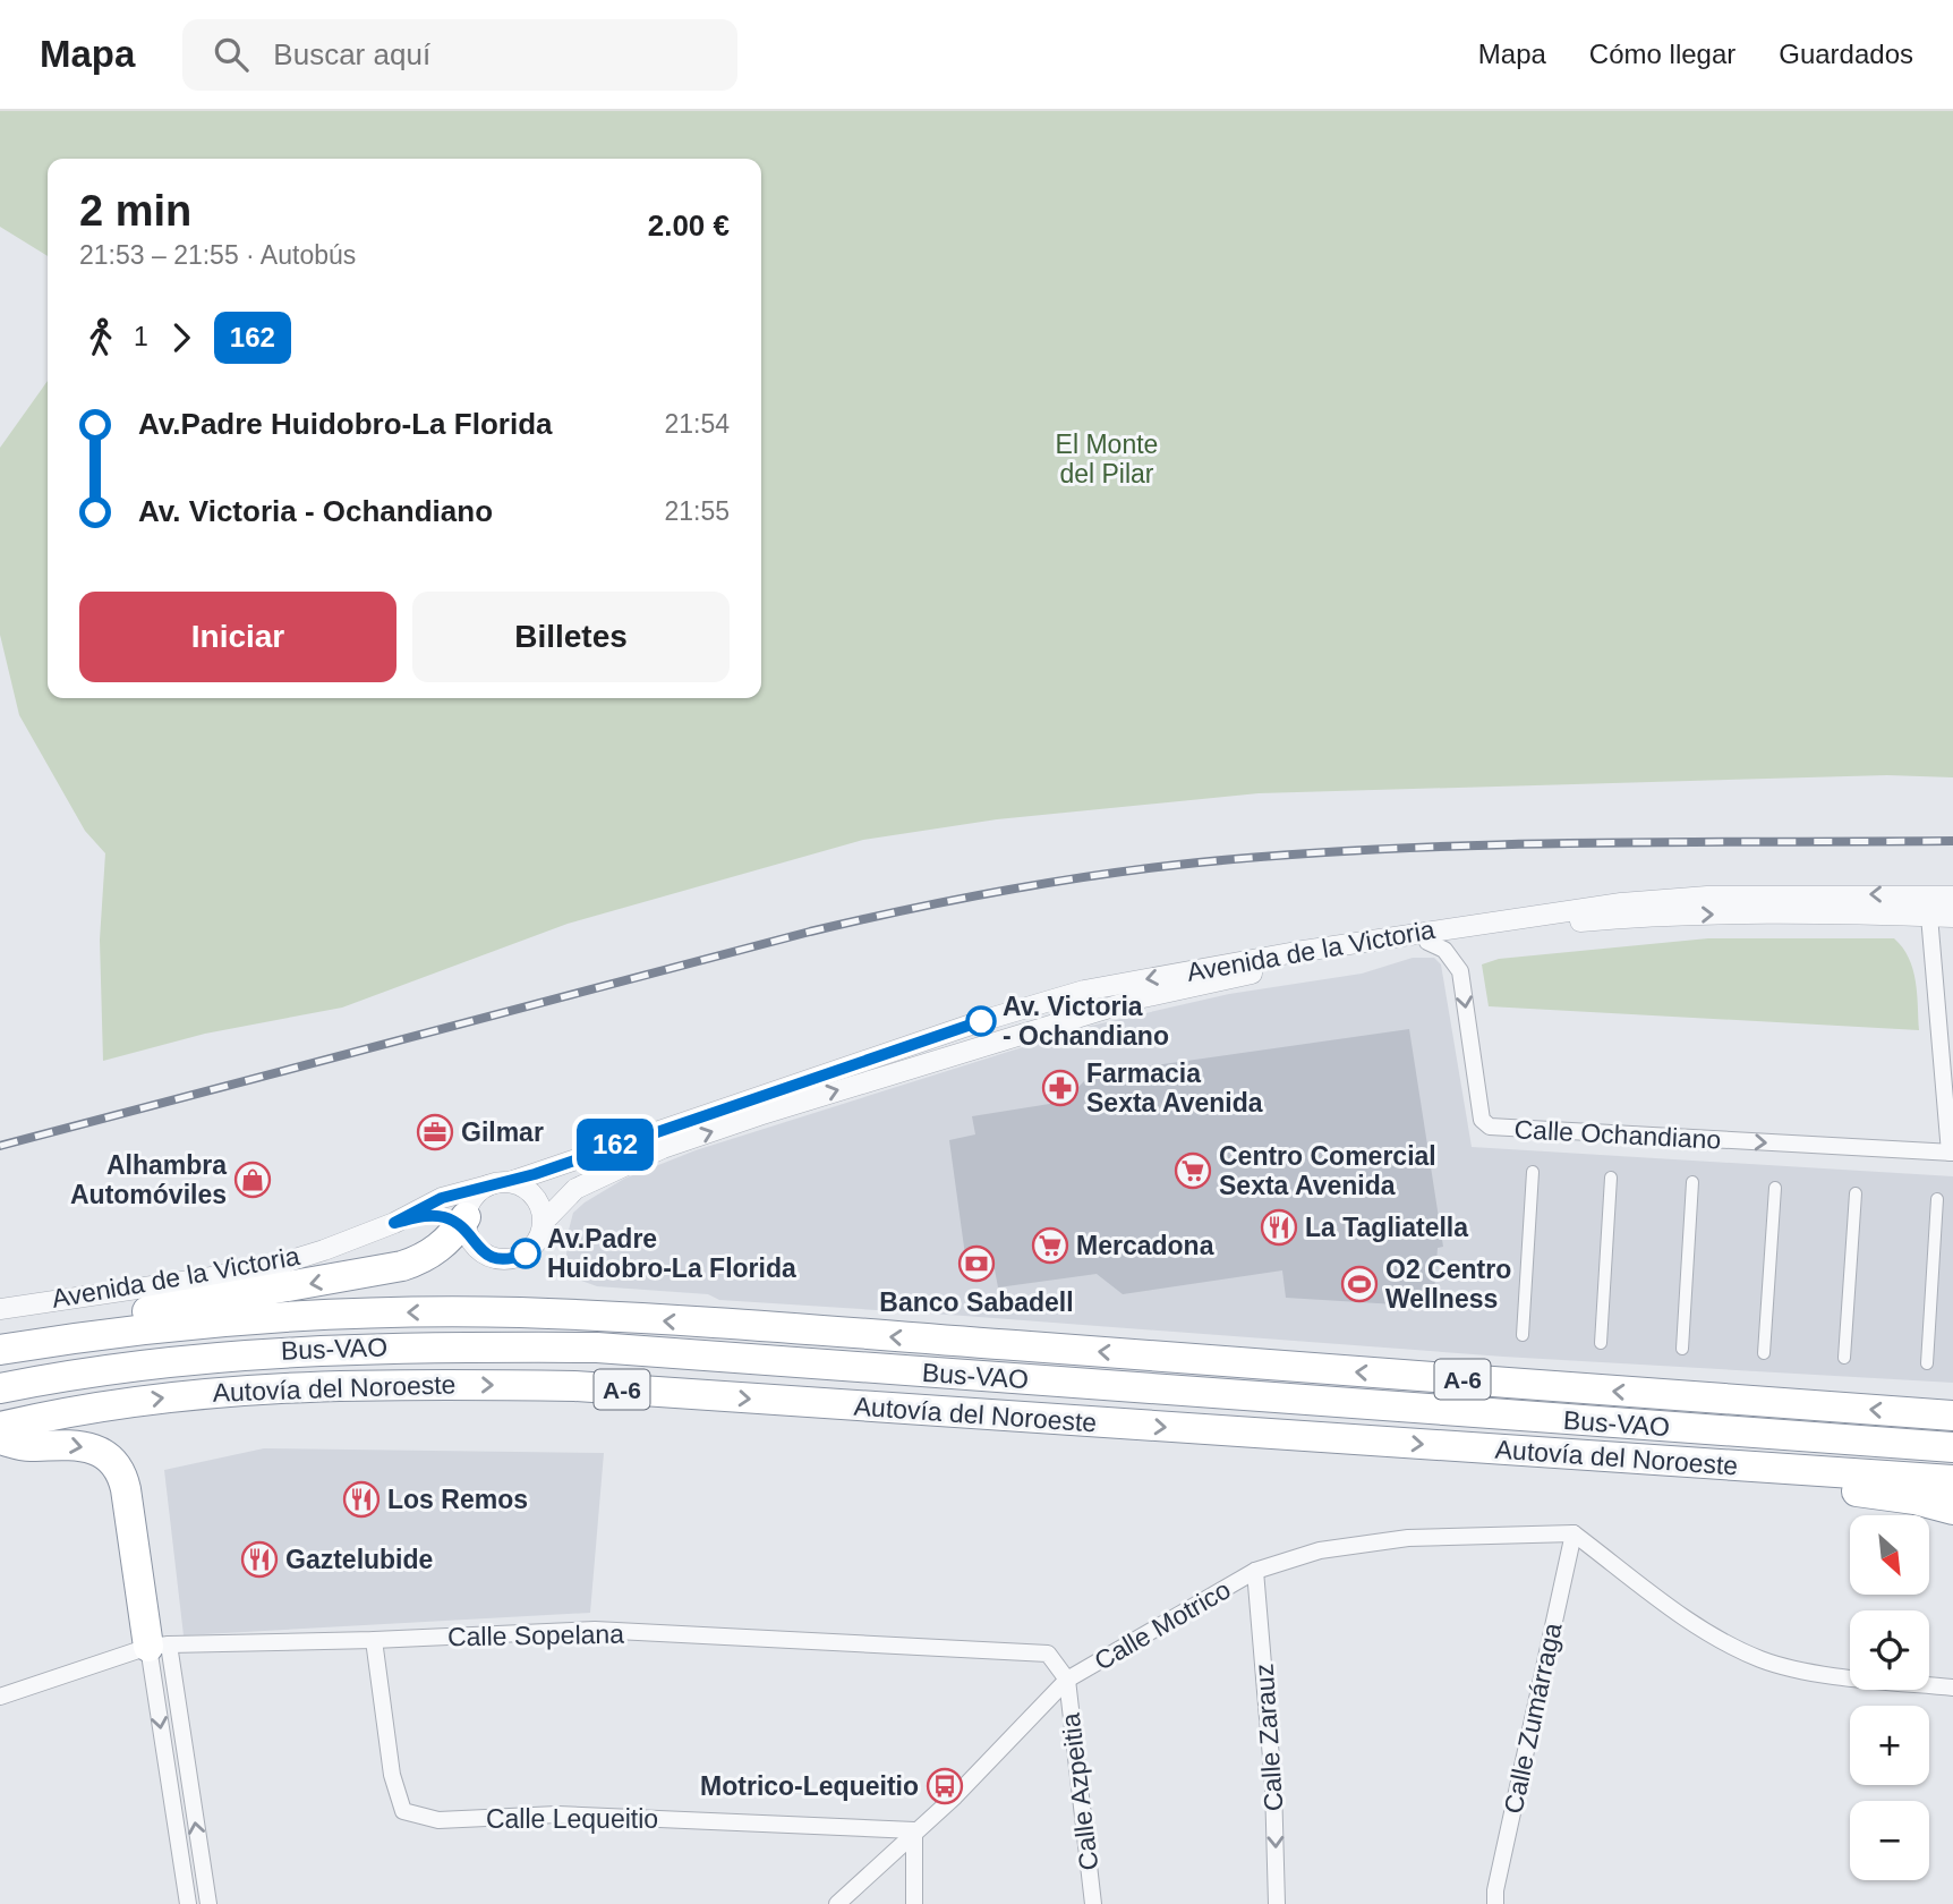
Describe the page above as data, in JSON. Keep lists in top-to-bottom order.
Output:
{
  "streets": {
    "highway": ["Bus-VAO", "A-6", "Autovía del Noroeste"],
    "street": [
      "Avenida de la Victoria",
      "Calle Ochandiano",
      "Calle Motrico",
      "Calle Sopelana",
      "Calle Zumárraga",
      "Calle Zarauz",
      "Calle Azpeitia",
      "Calle Lequeitio"
    ]
  },
  "crossings": [
    ["Avenida de la Victoria", "Calle Ochandiano"],
    ["Calle Motrico", "Calle Sopelana"],
    ["Calle Motrico", "Calle Zumárraga"],
    ["Calle Motrico", "Calle Zarauz"],
    ["Calle Motrico", "Calle Azpeitia"],
    ["Calle Motrico", "Calle Lequeitio"],
    ["Calle Sopelana", "Calle Azpeitia"],
    ["Calle Sopelana", "Calle Lequeitio"]
  ],
  "one_way": ["Calle Ochandiano", "Calle Zarauz"],
  "parks": ["El Monte del Pilar"],
  "places": {
    "other": ["Av. Victoria - Ochandiano", "Av.Padre Huidobro-La Florida"],
    "pharmacy": ["Farmacia Sexta Avenida"],
    "office": ["Gilmar"],
    "supermarket": ["Centro Comercial Sexta Avenida", "Mercadona"],
    "shop": ["Alhambra Automóviles"],
    "restaurant": ["La Tagliatella", "Los Remos", "Gaztelubide"],
    "bank": ["Banco Sabadell"],
    "sports": ["O2 Centro Wellness"],
    "bus stop": ["Motrico-Lequeitio"]
  },
  "lines": ["bus line 162"],
  "north": "bottom right",
  "page": {
    "header": "Mapa",
    "search": "Buscar aquí",
    "nav": ["Mapa", "Cómo llegar", "Guardados"],
    "on_map": "162",
    "heading": ["2 min", "21:53 – 21:55 · Autobús", "2.00 €"],
    "legs": ["1", "162"],
    "list": [
      {
        "name": "Av.Padre Huidobro-La Florida",
        "value": "21:54"
      },
      {
        "name": "Av. Victoria - Ochandiano",
        "value": "21:55"
      }
    ],
    "buttons": ["Iniciar", "Billetes"],
    "map_buttons": ["+", "−"]
  }
}
